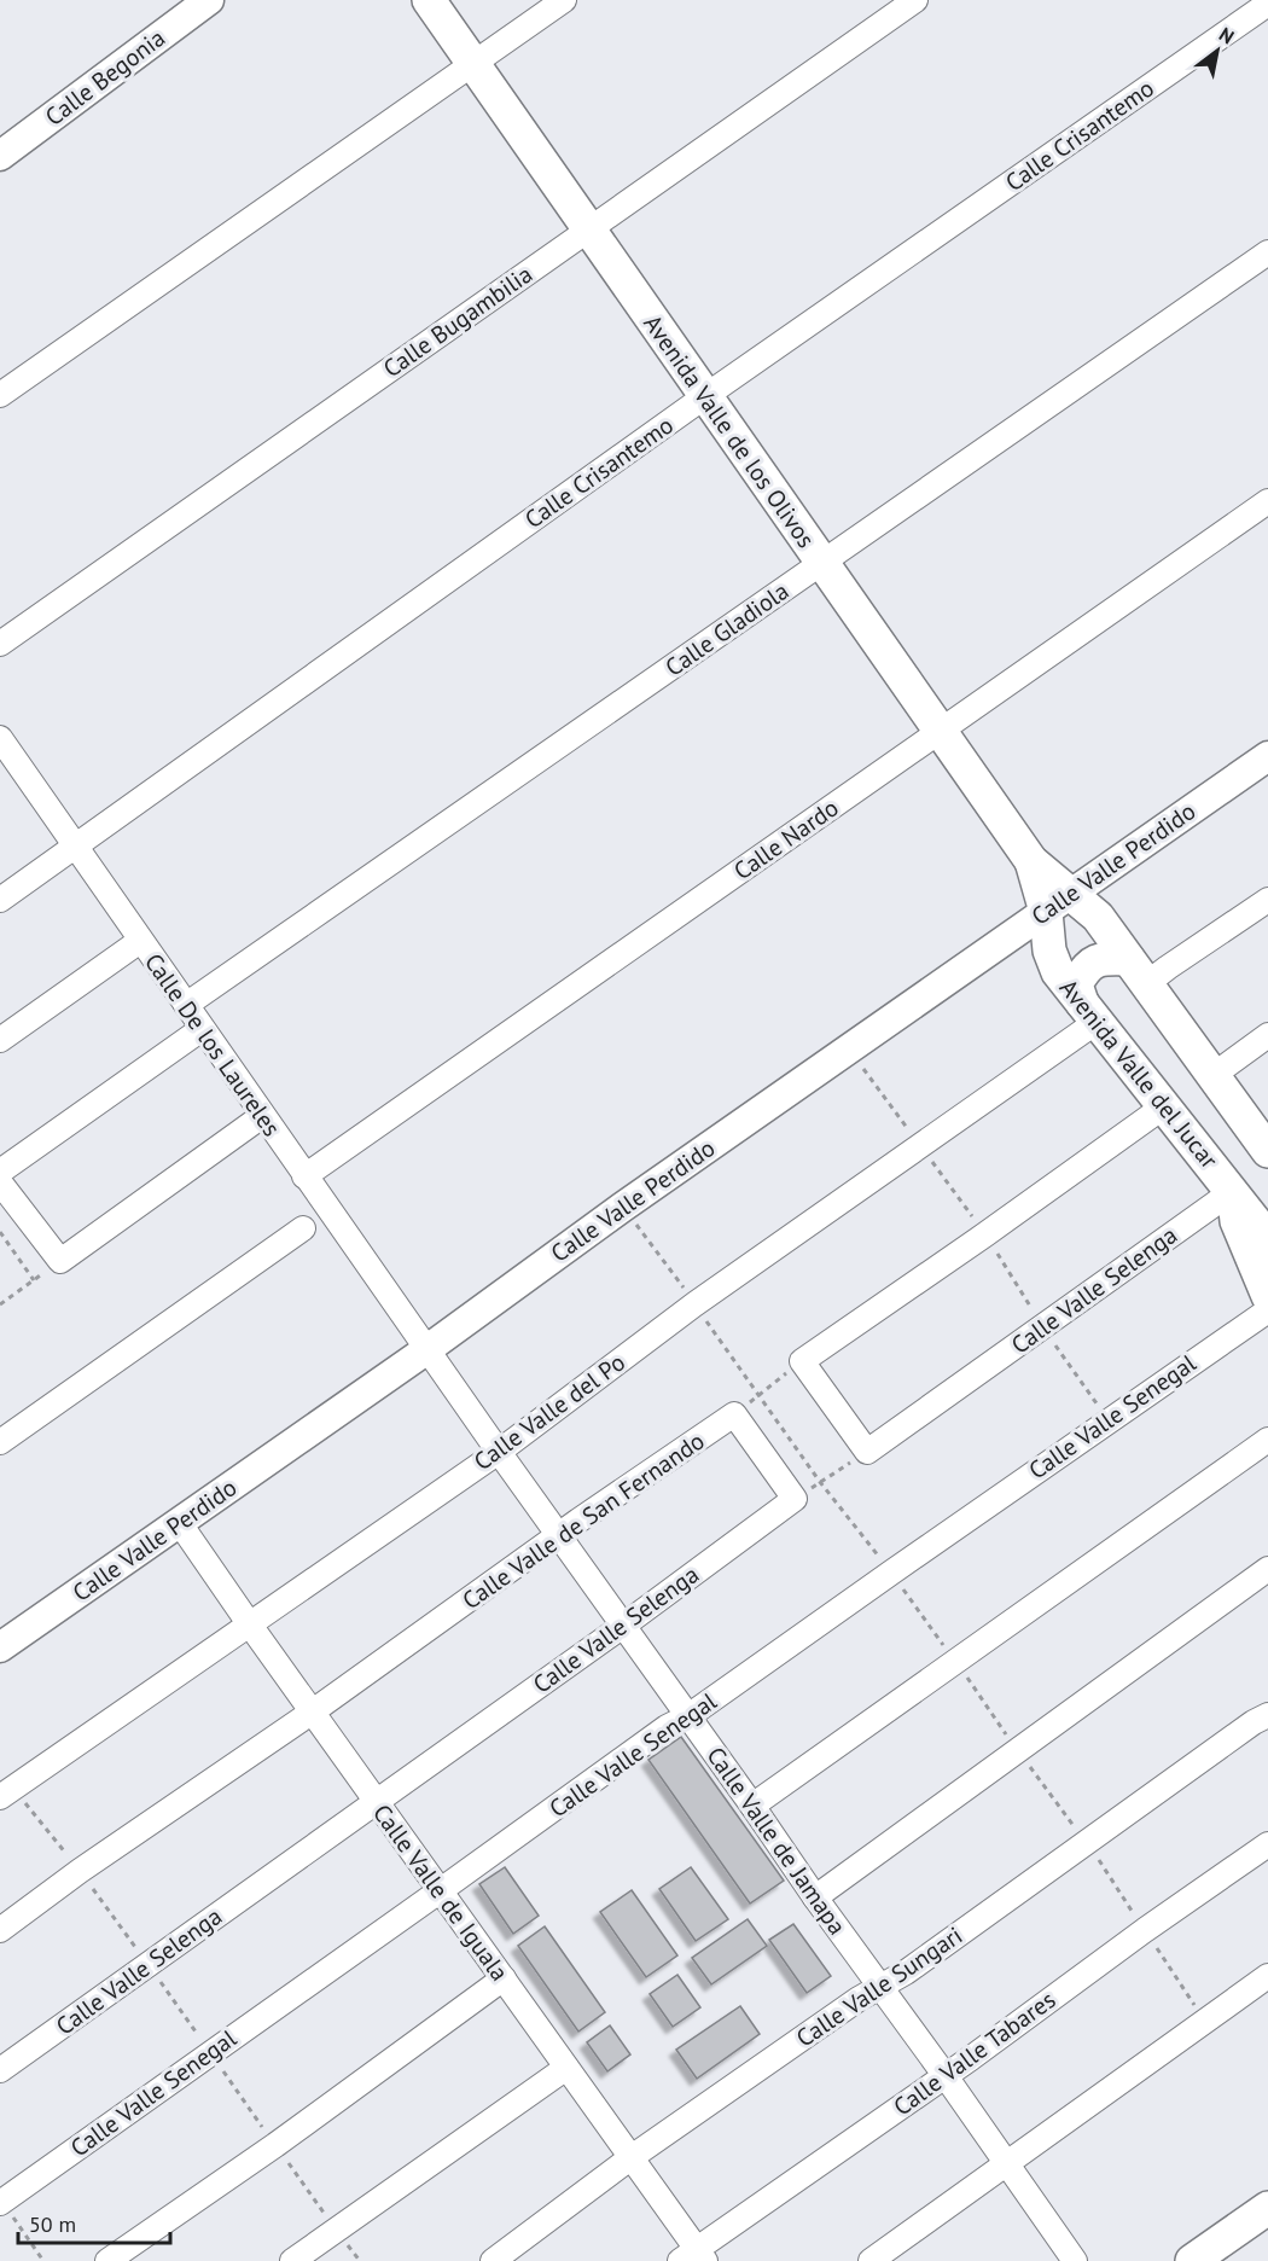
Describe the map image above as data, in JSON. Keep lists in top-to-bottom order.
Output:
{
  "streets": {
    "main road": ["Avenida Valle de los Olivos", "Avenida Valle del Jucar"],
    "street": [
      "Calle Begonia",
      "Calle Crisantemo",
      "Calle Bugambilia",
      "Calle Gladiola",
      "Calle Nardo",
      "Calle Valle Perdido",
      "Calle De los Laureles",
      "Calle Valle Selenga",
      "Calle Valle del Po",
      "Calle Valle Senegal",
      "Calle Valle de San Fernando",
      "Calle Valle de Jamapa",
      "Calle Valle de Iguala",
      "Calle Valle Sungari",
      "Calle Valle Tabares"
    ]
  },
  "crossings": [
    ["Calle Crisantemo", "Avenida Valle de los Olivos"],
    ["Calle Crisantemo", "Calle De los Laureles"],
    ["Calle Bugambilia", "Avenida Valle de los Olivos"],
    ["Avenida Valle de los Olivos", "Calle Gladiola"],
    ["Avenida Valle de los Olivos", "Calle Nardo"],
    ["Avenida Valle de los Olivos", "Calle Valle Perdido"],
    ["Avenida Valle de los Olivos", "Avenida Valle del Jucar"],
    ["Calle Gladiola", "Calle De los Laureles"],
    ["Calle Nardo", "Calle De los Laureles"],
    ["Calle Valle Perdido", "Calle De los Laureles"],
    ["Calle Valle Perdido", "Avenida Valle del Jucar"],
    ["Calle Valle Perdido", "Calle Valle de Jamapa"],
    ["Calle Valle Perdido", "Calle Valle de Iguala"],
    ["Calle De los Laureles", "Calle Valle de Jamapa"],
    ["Avenida Valle del Jucar", "Calle Valle Selenga"],
    ["Avenida Valle del Jucar", "Calle Valle del Po"],
    ["Calle Valle Selenga", "Calle Valle de Jamapa"],
    ["Calle Valle Selenga", "Calle Valle de Iguala"],
    ["Calle Valle del Po", "Calle Valle de Jamapa"],
    ["Calle Valle del Po", "Calle Valle de Iguala"],
    ["Calle Valle Senegal", "Calle Valle de Jamapa"],
    ["Calle Valle Senegal", "Calle Valle de Iguala"],
    ["Calle Valle de San Fernando", "Calle Valle de Jamapa"],
    ["Calle Valle de San Fernando", "Calle Valle de Iguala"],
    ["Calle Valle de Jamapa", "Calle Valle Sungari"],
    ["Calle Valle de Jamapa", "Calle Valle Tabares"],
    ["Calle Valle de Iguala", "Calle Valle Sungari"],
    ["Calle Valle de Iguala", "Calle Valle Tabares"]
  ],
  "scale_bar": "50 m",
  "north": "top right"
}
